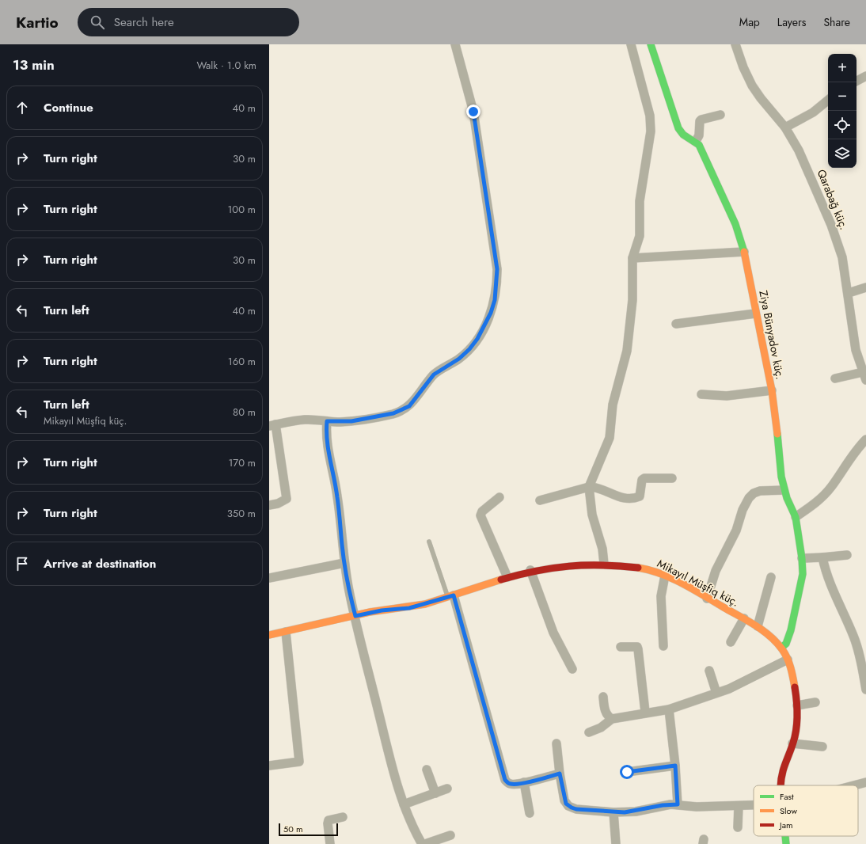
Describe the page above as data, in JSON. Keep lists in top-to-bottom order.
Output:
{
  "streets": {
    "street": ["Qarabağ küç.", "Ziya Bünyadov küç.", "Mikayıl Müşfiq küç."]
  },
  "crossings": [
    ["Ziya Bünyadov küç.", "Mikayıl Müşfiq küç."]
  ],
  "legend": ["Fast", "Slow", "Jam"],
  "scale_bar": "50 m",
  "page": {
    "header": "Kartio",
    "search": "Search here",
    "nav": ["Map", "Layers", "Share"],
    "heading": ["13 min", "Walk · 1.0 km"],
    "map_buttons": ["+", "−"],
    "list": [
      ["Continue", "40 m"],
      ["Turn right", "30 m"],
      ["Turn right", "100 m"],
      ["Turn right", "30 m"],
      ["Turn left", "40 m"],
      ["Turn right", "160 m"],
      ["Turn left", "Mikayıl Müşfiq küç.", "80 m"],
      ["Turn right", "170 m"],
      ["Turn right", "350 m"],
      "Arrive at destination"
    ],
    "scale": "50 m"
  }
}
